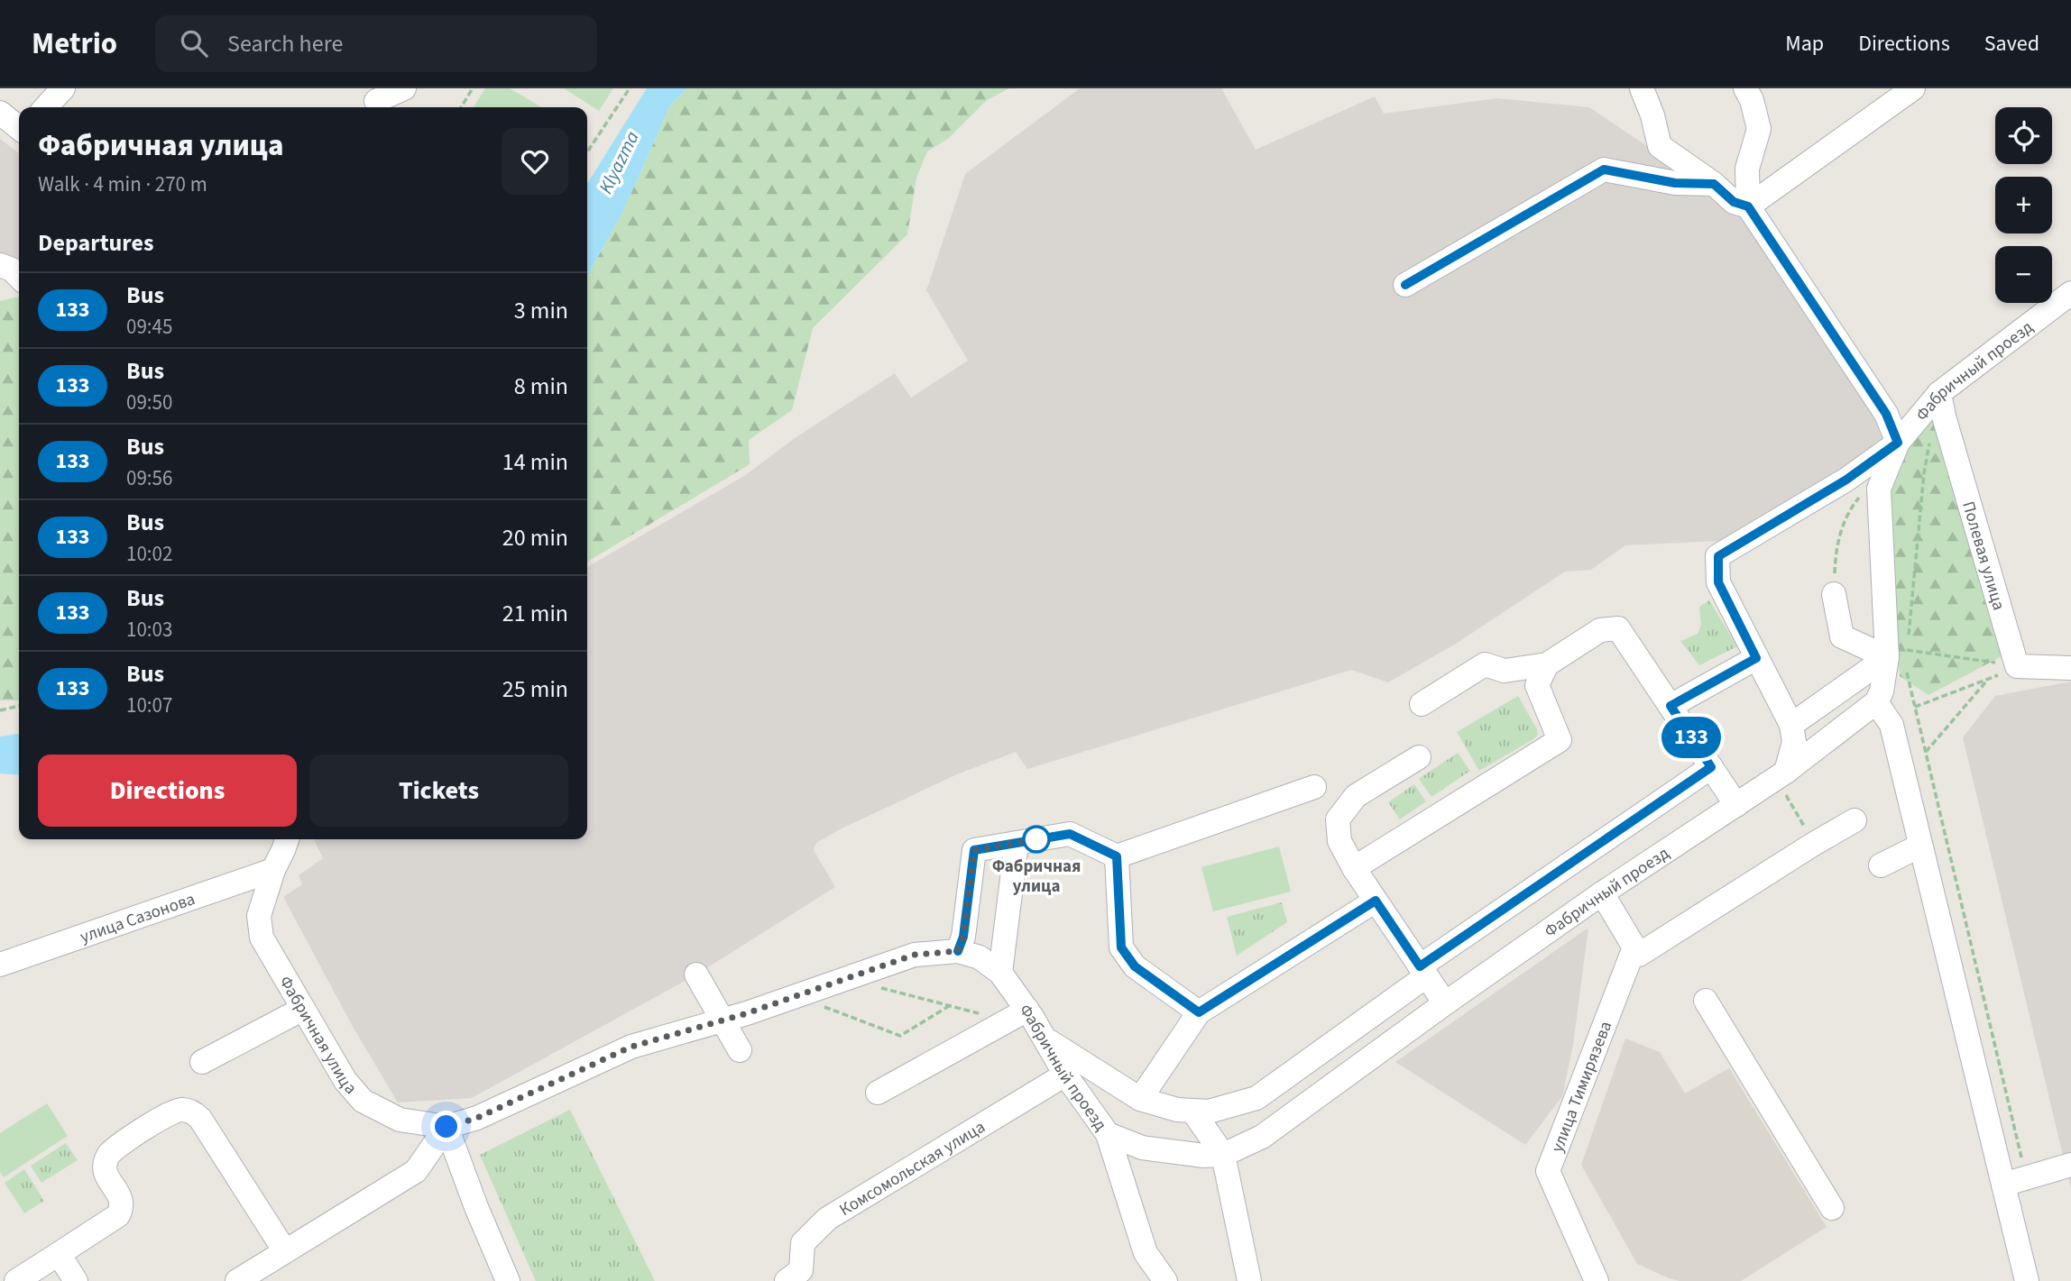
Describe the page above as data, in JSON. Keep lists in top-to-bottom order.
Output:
{
  "streets": {
    "street": [
      "Фабричный проезд",
      "Полевая улица",
      "улица Сазонова",
      "Фабричная улица",
      "улица Тимирязева",
      "Комсомольская улица"
    ]
  },
  "crossings": [
    ["Фабричный проезд", "Полевая улица"],
    ["Фабричный проезд", "Фабричная улица"],
    ["Фабричный проезд", "улица Тимирязева"],
    ["Фабричный проезд", "Комсомольская улица"],
    ["улица Сазонова", "Фабричная улица"]
  ],
  "water": ["Klyazma"],
  "places": ["Фабричная улица"],
  "lines": ["bus line 133"],
  "page": {
    "header": "Metrio",
    "search": "Search here",
    "nav": ["Map", "Directions", "Saved"],
    "on_map": "133",
    "map_buttons": ["+", "−"],
    "heading": [
      ["Фабричная улица", "Walk · 4 min · 270 m"],
      "Departures"
    ],
    "list": [
      {
        "mark": "133",
        "name": "Bus",
        "note": "09:45",
        "value": "3 min"
      },
      {
        "mark": "133",
        "name": "Bus",
        "note": "09:50",
        "value": "8 min"
      },
      {
        "mark": "133",
        "name": "Bus",
        "note": "09:56",
        "value": "14 min"
      },
      {
        "mark": "133",
        "name": "Bus",
        "note": "10:02",
        "value": "20 min"
      },
      {
        "mark": "133",
        "name": "Bus",
        "note": "10:03",
        "value": "21 min"
      },
      {
        "mark": "133",
        "name": "Bus",
        "note": "10:07",
        "value": "25 min"
      }
    ],
    "buttons": ["Directions", "Tickets"]
  }
}
